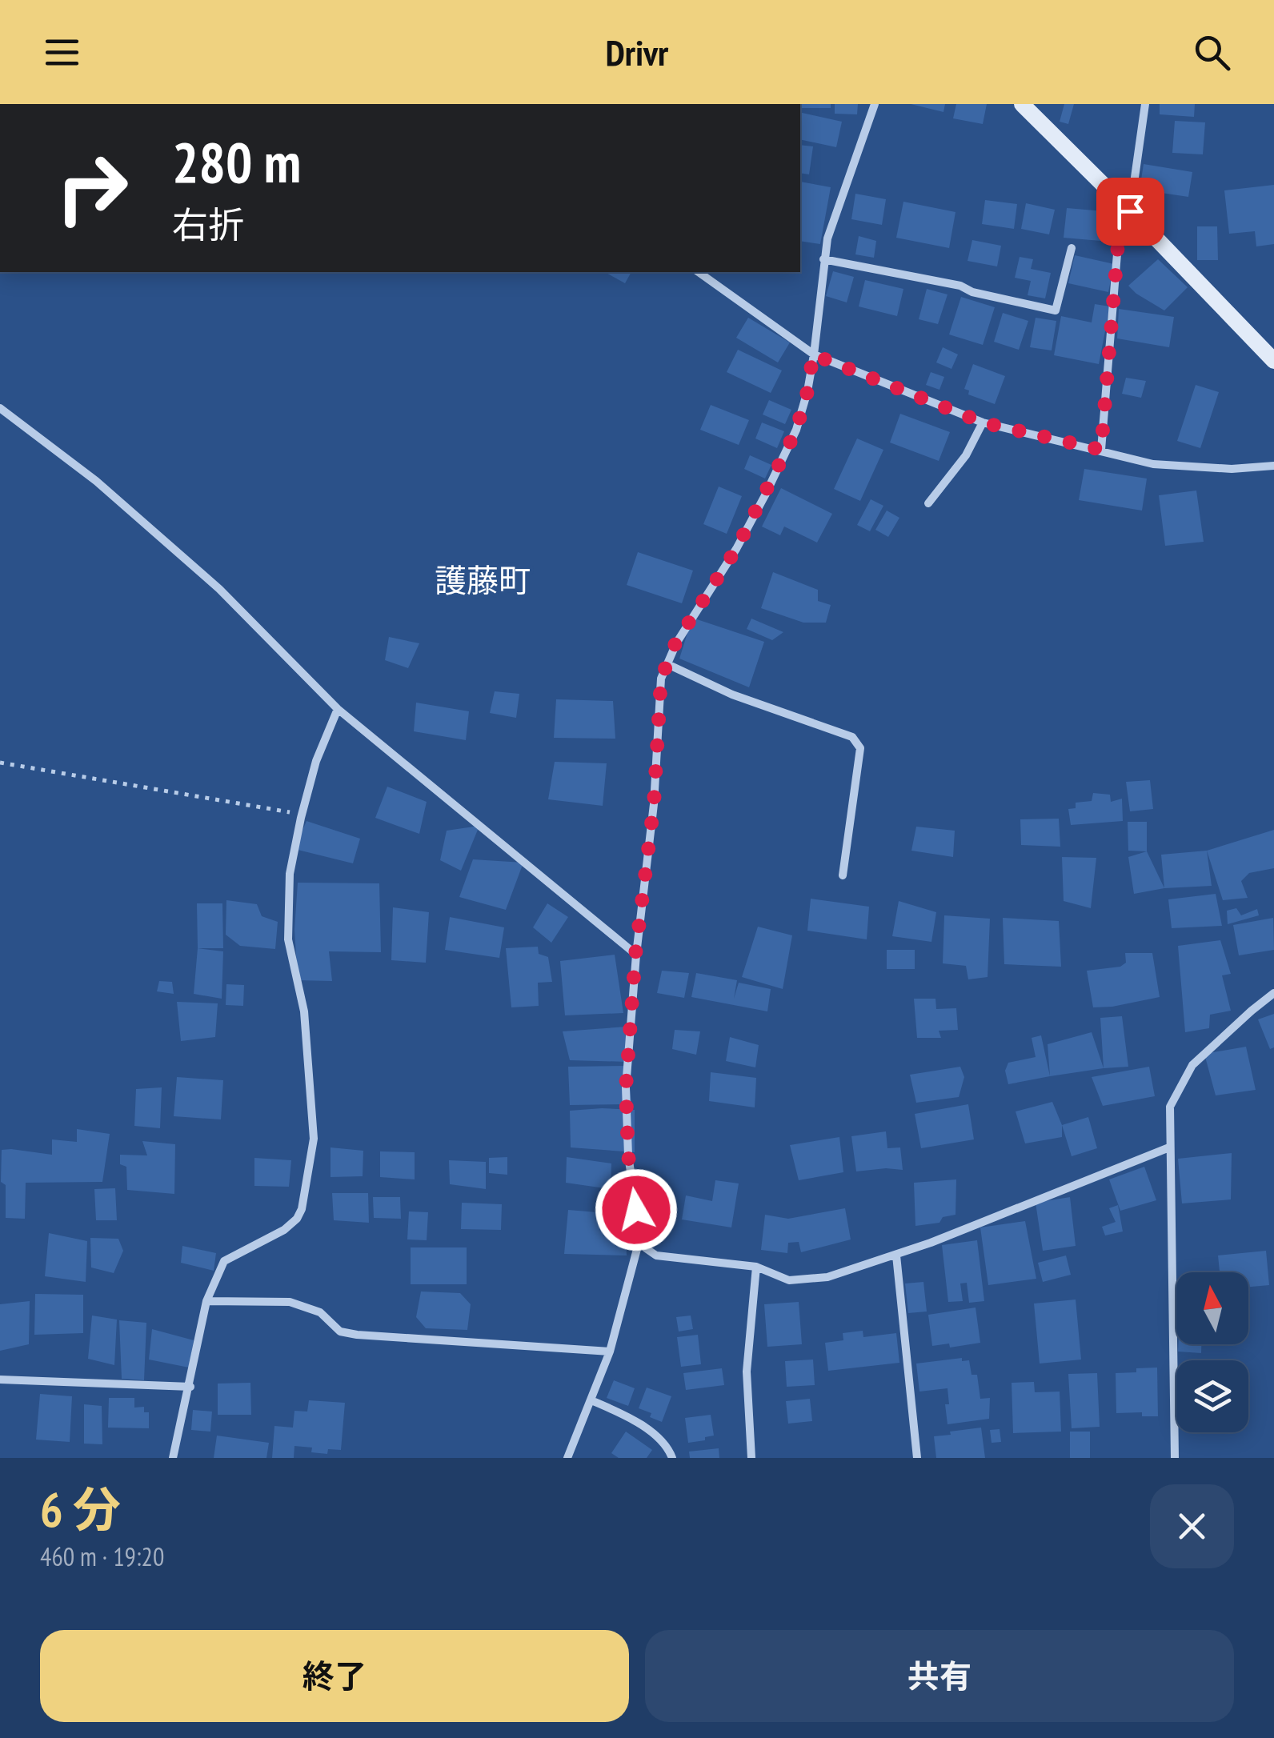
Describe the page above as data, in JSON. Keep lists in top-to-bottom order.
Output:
{
  "districts": ["護藤町"],
  "north": "top",
  "page": {
    "header": "Drivr",
    "turn": ["280 m", "右折"],
    "heading": ["6 分", "460 m · 19:20"],
    "buttons": ["終了", "共有"]
  }
}
